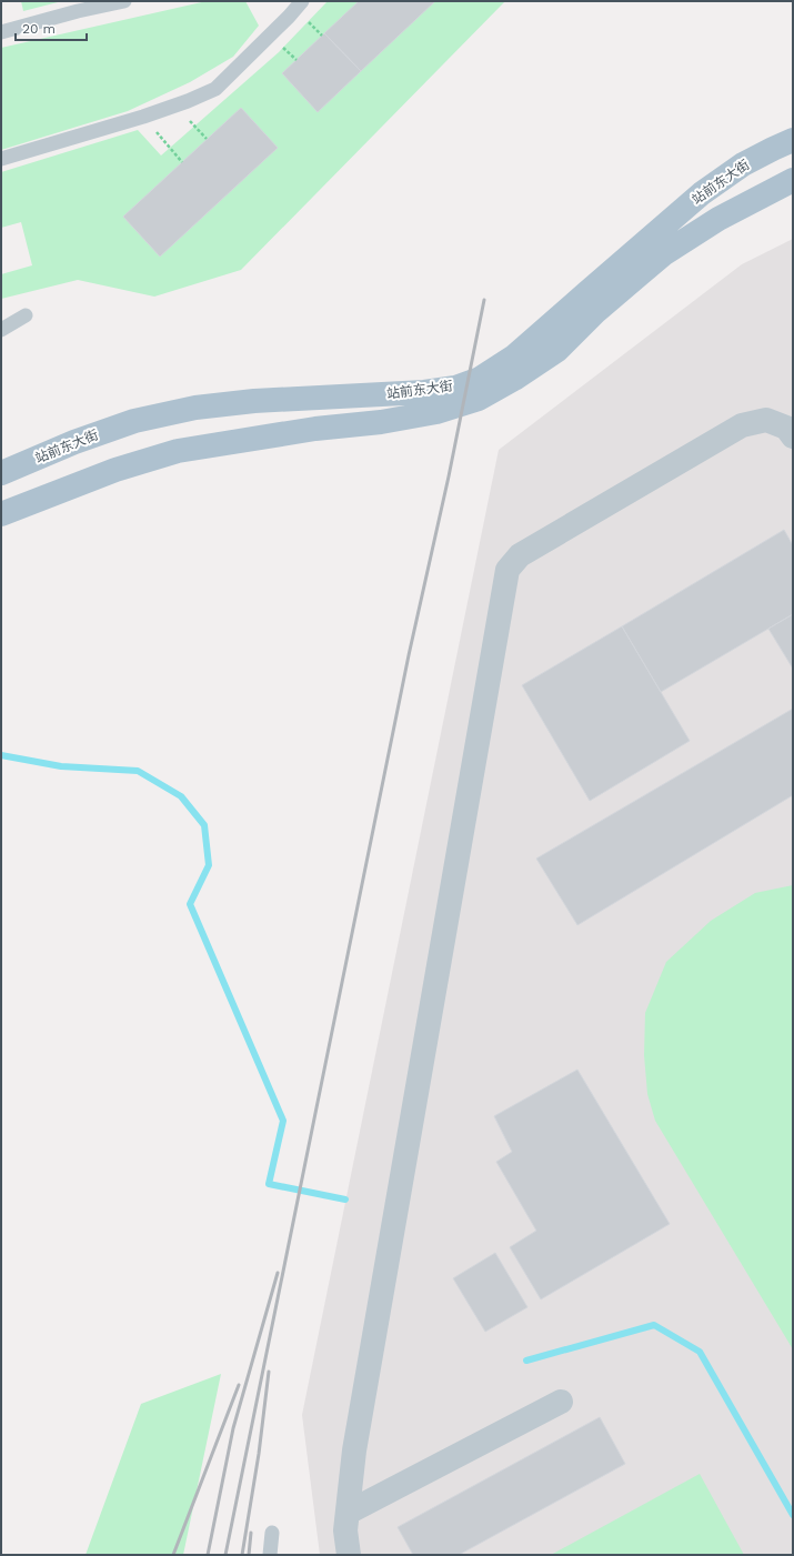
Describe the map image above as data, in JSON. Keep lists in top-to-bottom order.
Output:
{
  "streets": {
    "main road": ["站前东大街"]
  },
  "scale_bar": "20 m"
}
